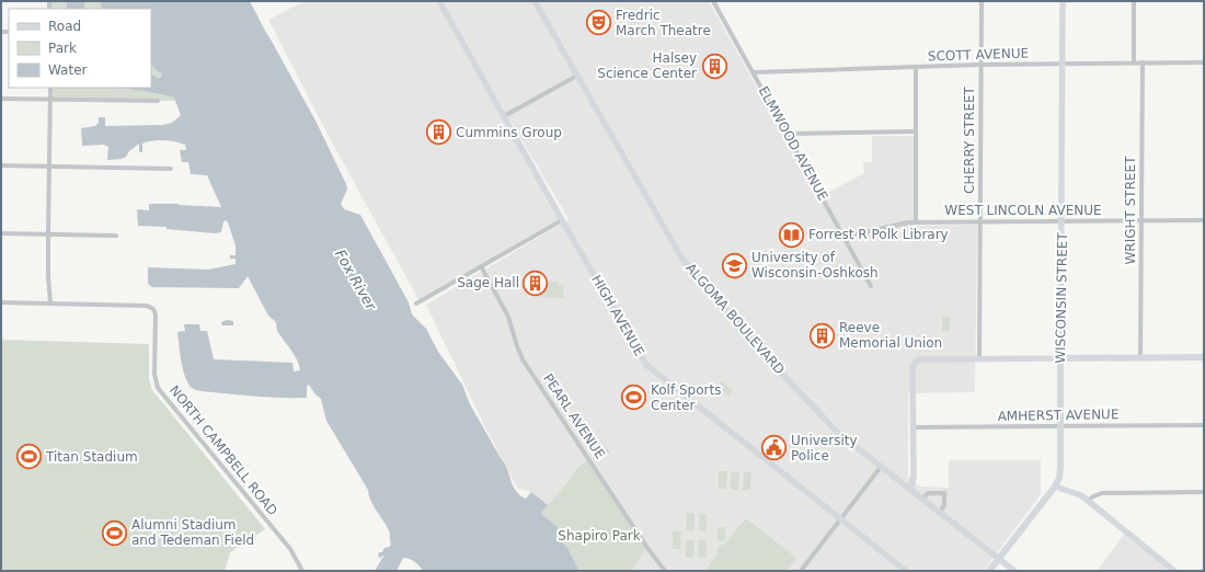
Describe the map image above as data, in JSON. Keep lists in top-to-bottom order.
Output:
{
  "streets": {
    "main road": ["WISCONSIN STREET", "HIGH AVENUE", "ALGOMA BOULEVARD"],
    "street": [
      "SCOTT AVENUE",
      "CHERRY STREET",
      "ELMWOOD AVENUE",
      "WEST LINCOLN AVENUE",
      "WRIGHT STREET",
      "AMHERST AVENUE",
      "PEARL AVENUE",
      "NORTH CAMPBELL ROAD"
    ]
  },
  "crossings": [
    ["SCOTT AVENUE", "CHERRY STREET"],
    ["SCOTT AVENUE", "ELMWOOD AVENUE"],
    ["SCOTT AVENUE", "WRIGHT STREET"],
    ["SCOTT AVENUE", "WISCONSIN STREET"],
    ["CHERRY STREET", "WEST LINCOLN AVENUE"],
    ["ELMWOOD AVENUE", "WEST LINCOLN AVENUE"],
    ["WEST LINCOLN AVENUE", "WRIGHT STREET"],
    ["WEST LINCOLN AVENUE", "WISCONSIN STREET"],
    ["WISCONSIN STREET", "ALGOMA BOULEVARD"],
    ["WISCONSIN STREET", "AMHERST AVENUE"]
  ],
  "water": ["Fox River"],
  "parks": ["Shapiro Park"],
  "places": {
    "theatre": ["Fredric March Theatre"],
    "building": [
      "Halsey Science Center",
      "Cummins Group",
      "Sage Hall",
      "Reeve Memorial Union"
    ],
    "library": ["Forrest R Polk Library"],
    "school or university": ["University of Wisconsin-Oshkosh"],
    "sports": ["Kolf Sports Center", "Titan Stadium", "Alumni Stadium and Tedeman Field"],
    "public building": ["University Police"]
  },
  "legend": ["Road", "Park", "Water"]
}
